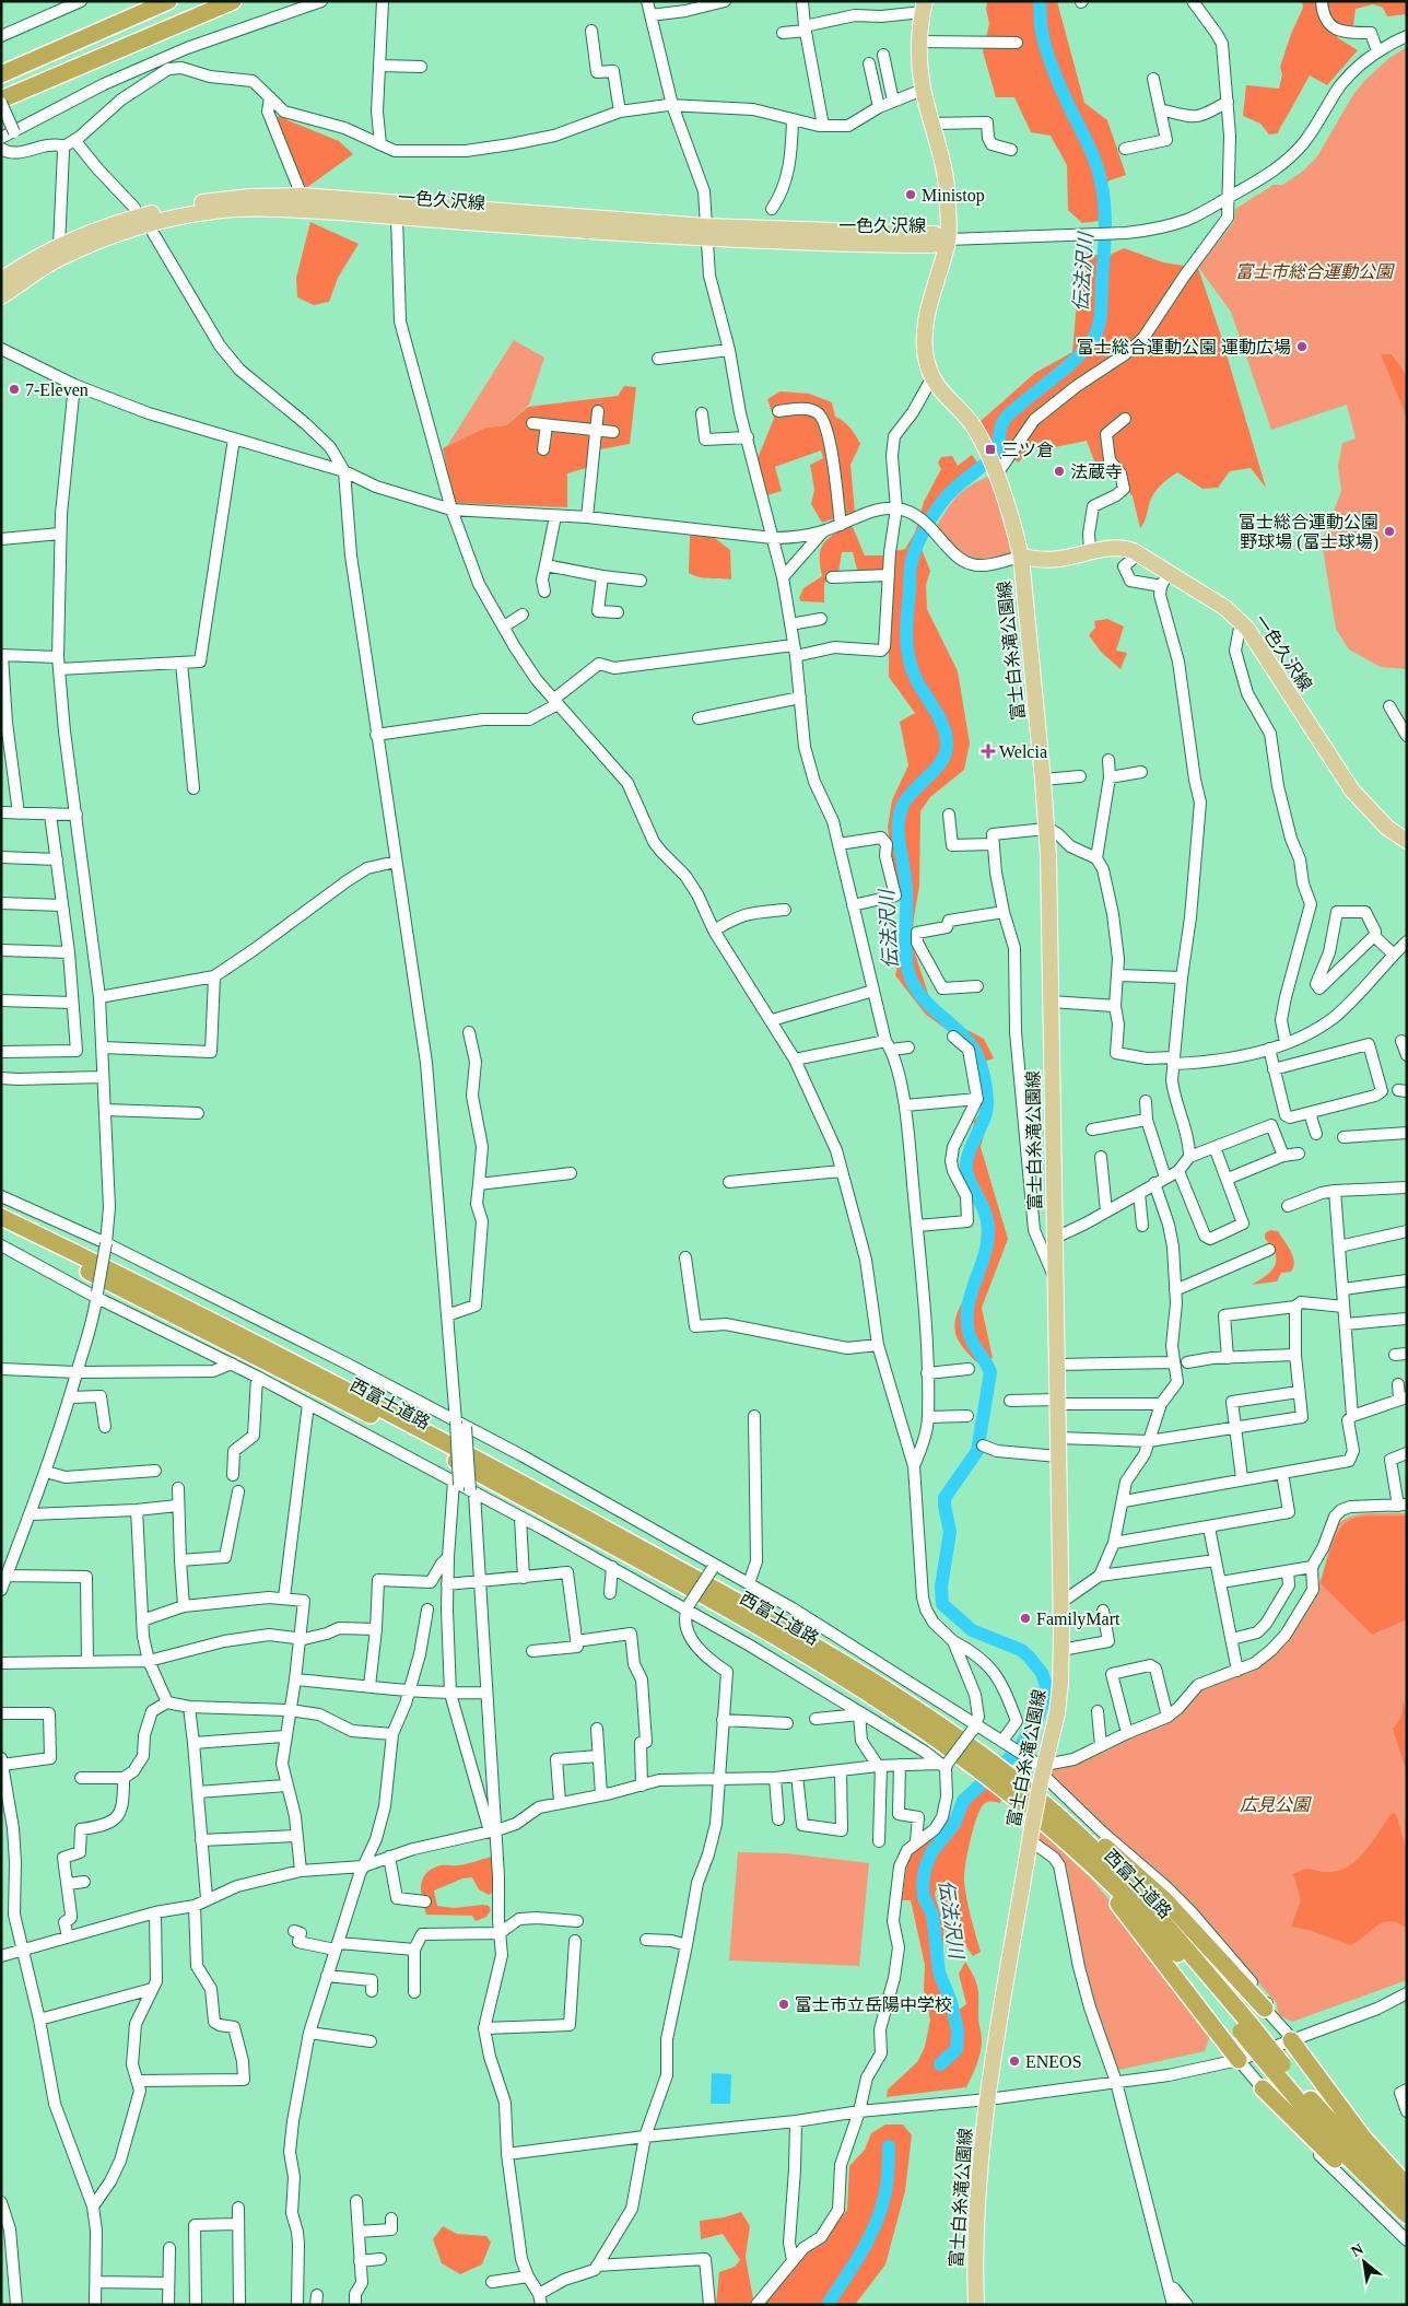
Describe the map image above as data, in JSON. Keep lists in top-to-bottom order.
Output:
{
  "streets": {
    "highway": ["西富士道路"],
    "main road": ["一色久沢線", "富士白糸滝公園線"]
  },
  "crossings": [
    ["一色久沢線", "富士白糸滝公園線"]
  ],
  "water": ["伝法沢川"],
  "parks": ["富士市総合運動公園", "広見公園"],
  "places": {
    "other": [
      "Ministop",
      "富士総合運動公園 運動広場",
      "7-Eleven",
      "法蔵寺",
      "富士総合運動公園 野球場 (富士球場)",
      "FamilyMart",
      "富士市立岳陽中学校",
      "ENEOS"
    ],
    "transit": ["三ツ倉"],
    "health": ["Welcia"]
  },
  "north": "top left"
}
